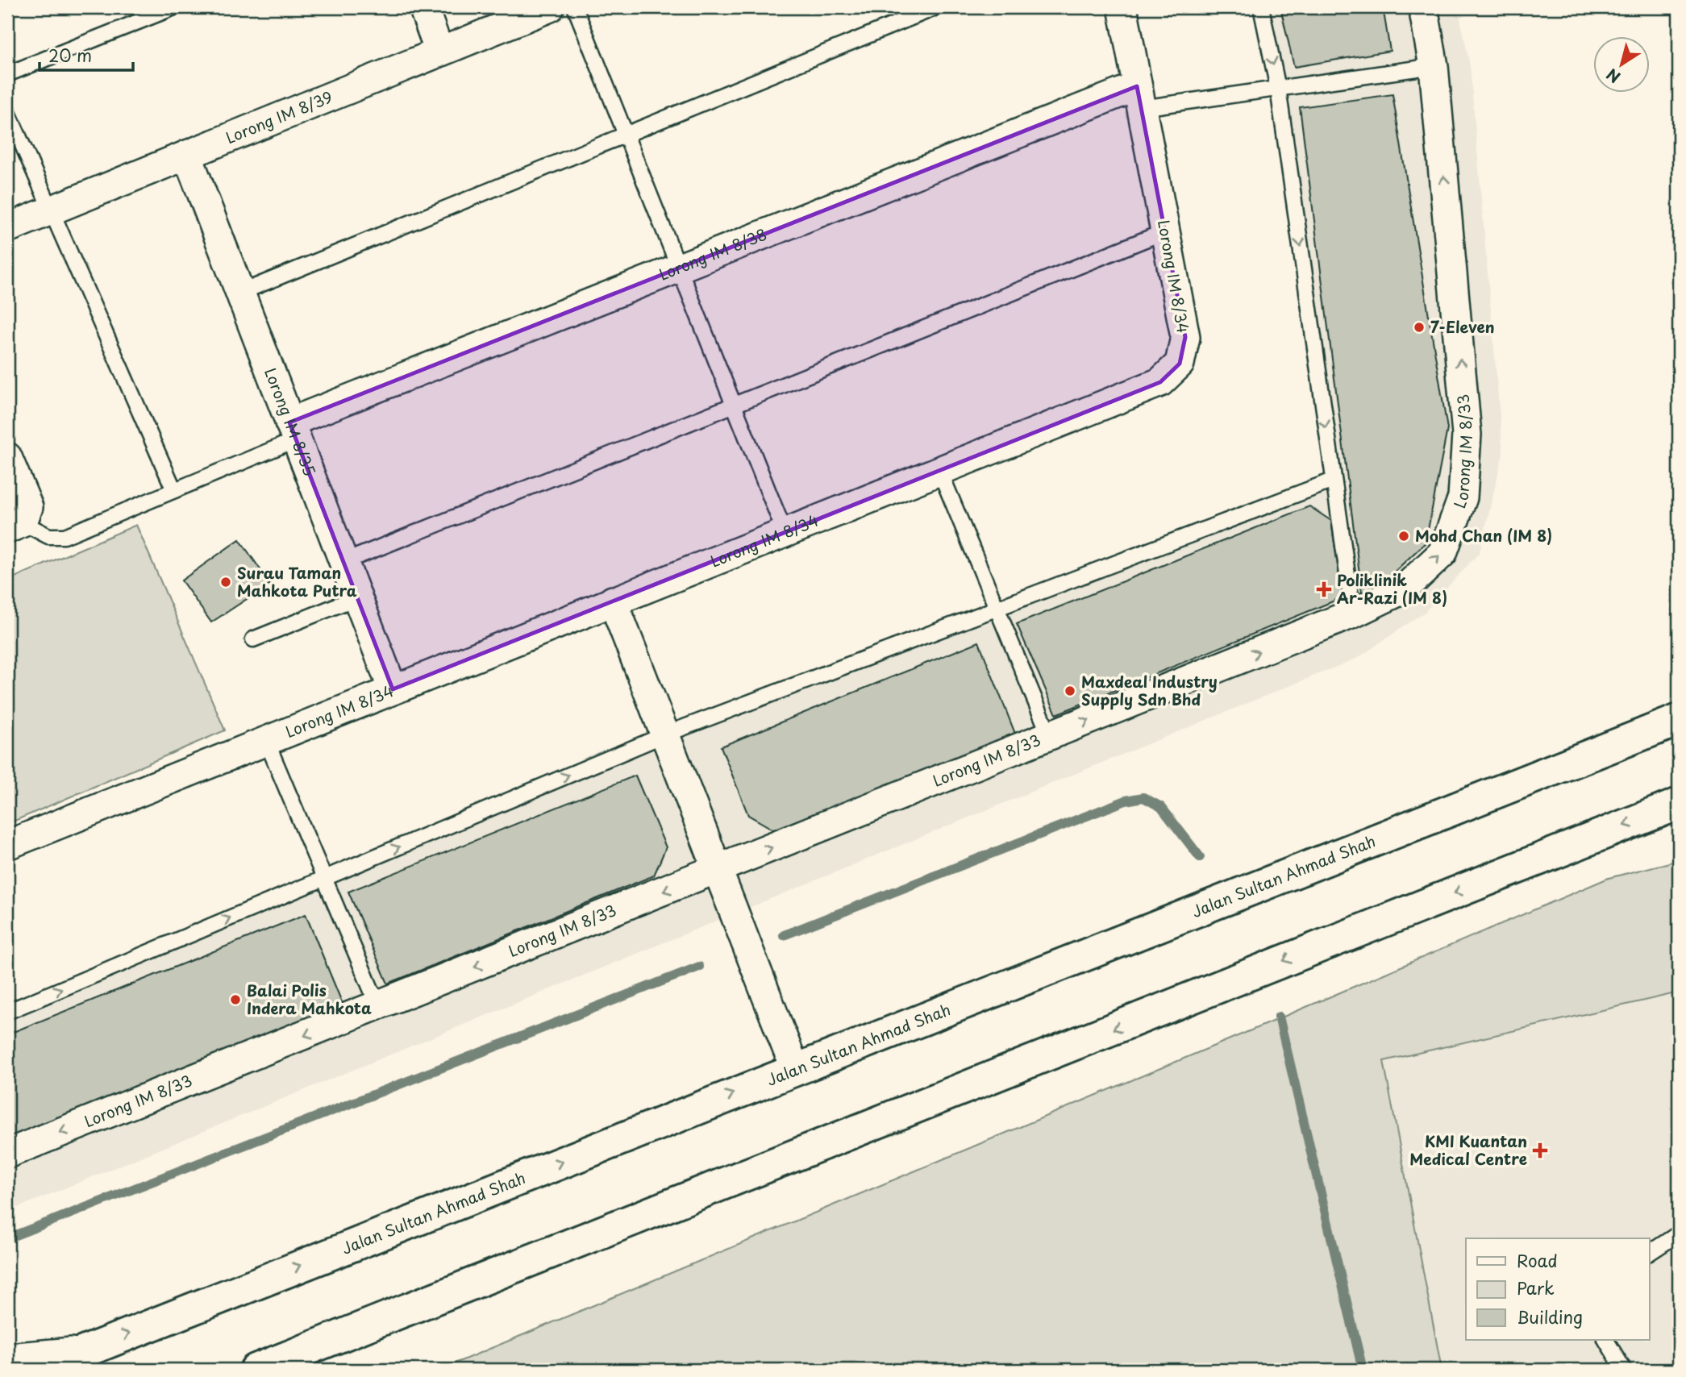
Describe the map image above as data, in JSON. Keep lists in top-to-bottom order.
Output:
{
  "streets": {
    "main road": ["Jalan Sultan Ahmad Shah"],
    "street": [
      "Lorong IM 8/39",
      "Lorong IM 8/38",
      "Lorong IM 8/34",
      "Lorong IM 8/35",
      "Lorong IM 8/33"
    ]
  },
  "crossings": [
    ["Lorong IM 8/39", "Lorong IM 8/35"],
    ["Lorong IM 8/38", "Lorong IM 8/34"],
    ["Lorong IM 8/38", "Lorong IM 8/35"],
    ["Lorong IM 8/34", "Lorong IM 8/35"]
  ],
  "places": {
    "other": [
      "7-Eleven",
      "Mohd Chan (IM 8)",
      "Surau Taman Mahkota Putra",
      "Maxdeal Industry Supply Sdn Bhd",
      "Balai Polis Indera Mahkota"
    ],
    "health": ["Poliklinik Ar-Razi (IM 8)", "KMI Kuantan Medical Centre"]
  },
  "legend": ["Road", "Park", "Building"],
  "scale_bar": "20 m",
  "north": "bottom left"
}
